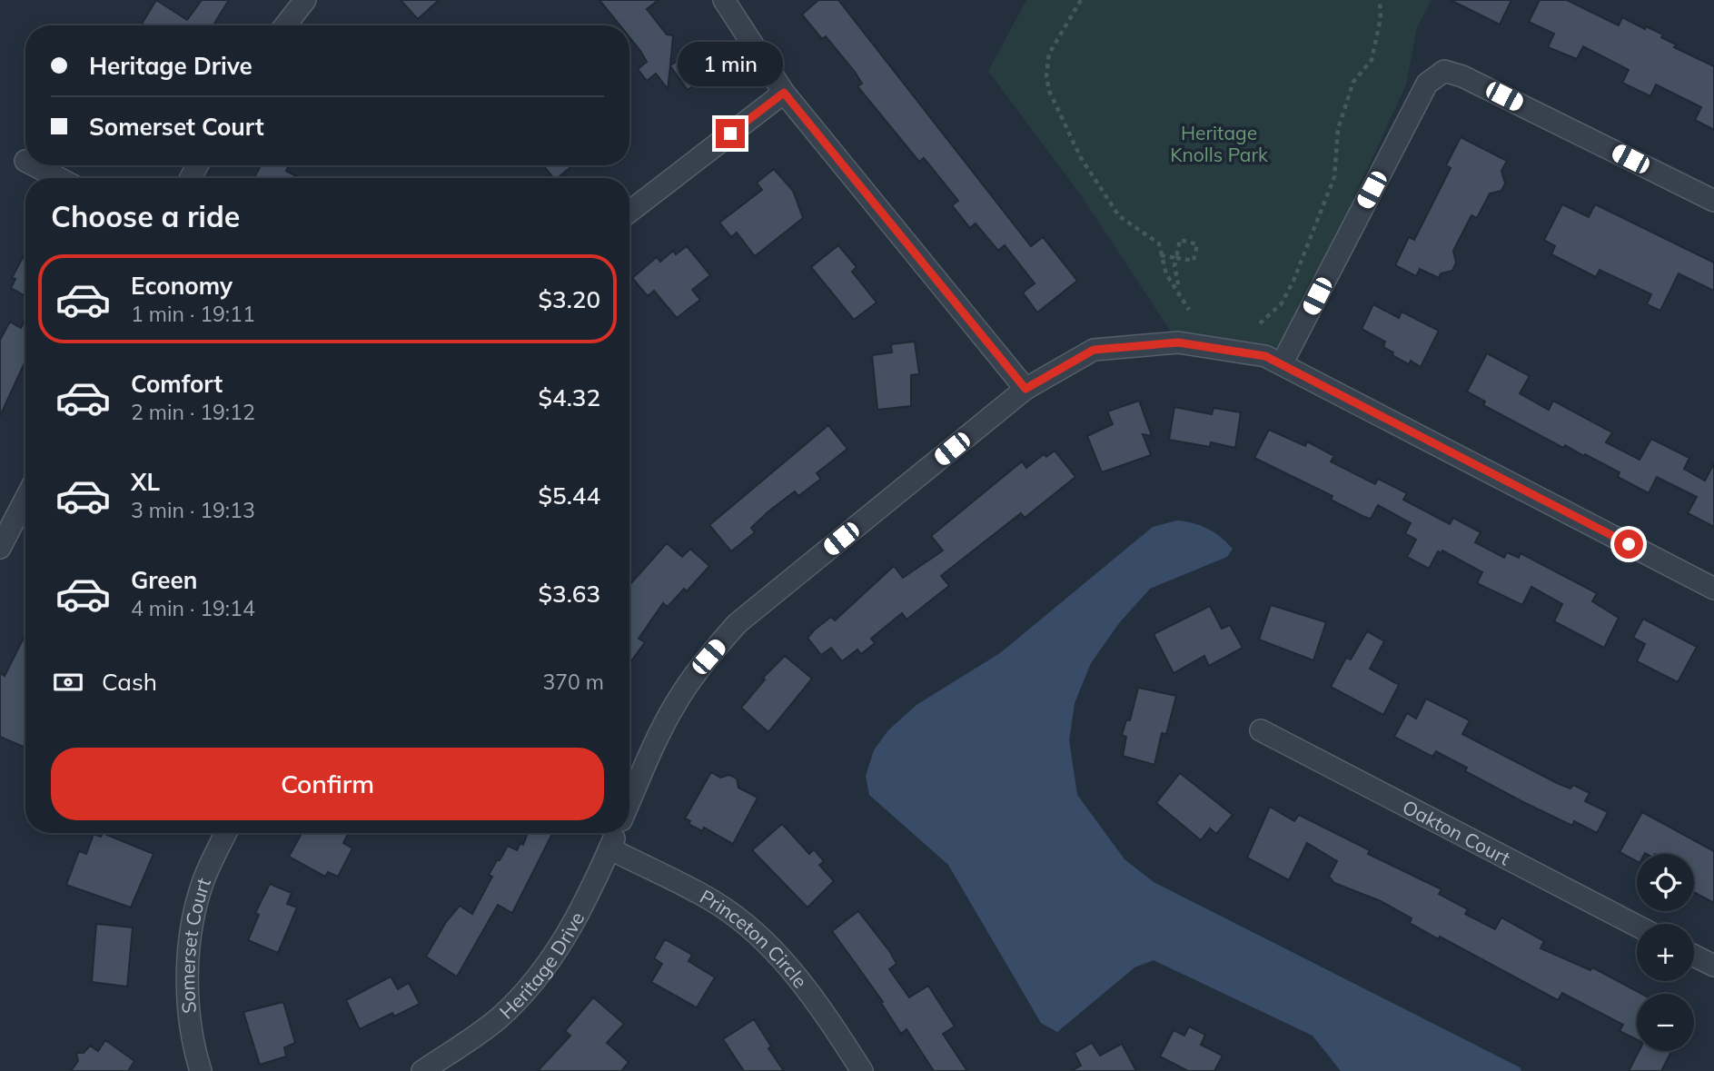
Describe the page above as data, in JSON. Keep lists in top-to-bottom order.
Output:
{
  "streets": {
    "street": [
      "Oakton Court",
      "Princeton Circle",
      "Somerset Court",
      "Heritage Drive"
    ]
  },
  "crossings": [
    ["Princeton Circle", "Heritage Drive"]
  ],
  "parks": ["Heritage Knolls Park"],
  "page": {
    "banner": ["Heritage Drive", "Somerset Court"],
    "bubble": "1 min",
    "heading": "Choose a ride",
    "list": [
      {
        "name": "Economy",
        "note": "1 min · 19:11",
        "value": "$3.20"
      },
      {
        "name": "Comfort",
        "note": "2 min · 19:12",
        "value": "$4.32"
      },
      {
        "name": "XL",
        "note": "3 min · 19:13",
        "value": "$5.44"
      },
      {
        "name": "Green",
        "note": "4 min · 19:14",
        "value": "$3.63"
      }
    ],
    "pay": ["Cash", "370 m"],
    "buttons": "Confirm",
    "map_buttons": ["+", "−"]
  }
}
